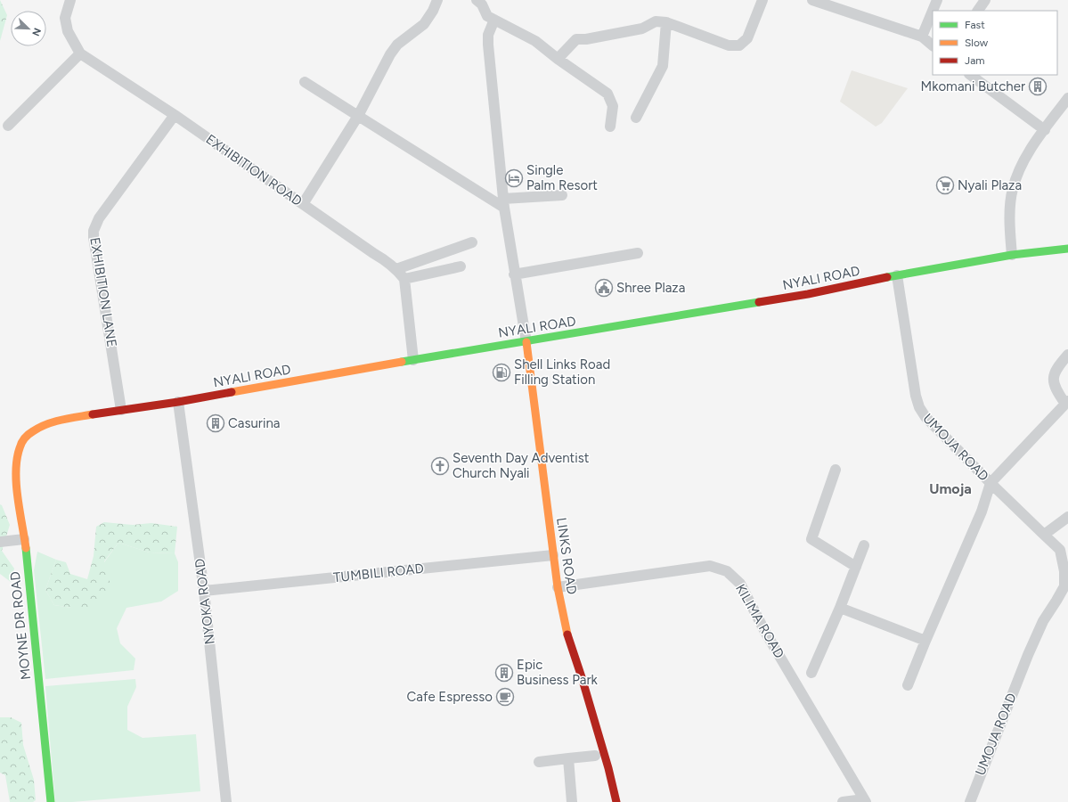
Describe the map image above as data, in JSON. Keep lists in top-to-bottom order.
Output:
{
  "streets": {
    "main road": ["NYALI ROAD", "LINKS ROAD", "MOYNE DR ROAD"],
    "street": [
      "EXHIBITION ROAD",
      "EXHIBITION LANE",
      "UMOJA ROAD",
      "TUMBILI ROAD",
      "NYOKA ROAD",
      "KILIMA ROAD"
    ]
  },
  "crossings": [
    ["EXHIBITION ROAD", "EXHIBITION LANE"],
    ["NYALI ROAD", "EXHIBITION LANE"],
    ["NYALI ROAD", "UMOJA ROAD"],
    ["NYALI ROAD", "LINKS ROAD"],
    ["NYALI ROAD", "NYOKA ROAD"],
    ["NYALI ROAD", "MOYNE DR ROAD"],
    ["LINKS ROAD", "TUMBILI ROAD"],
    ["LINKS ROAD", "KILIMA ROAD"],
    ["TUMBILI ROAD", "NYOKA ROAD"]
  ],
  "districts": ["Umoja"],
  "places": {
    "building": ["Mkomani Butcher", "Casurina", "Epic Business Park"],
    "hotel": ["Single Palm Resort"],
    "supermarket": ["Nyali Plaza"],
    "public building": ["Shree Plaza"],
    "fuel station": ["Shell Links Road Filling Station"],
    "church": ["Seventh Day Adventist Church Nyali"],
    "cafe": ["Cafe Espresso"]
  },
  "legend": ["Fast", "Slow", "Jam"],
  "north": "bottom right"
}
